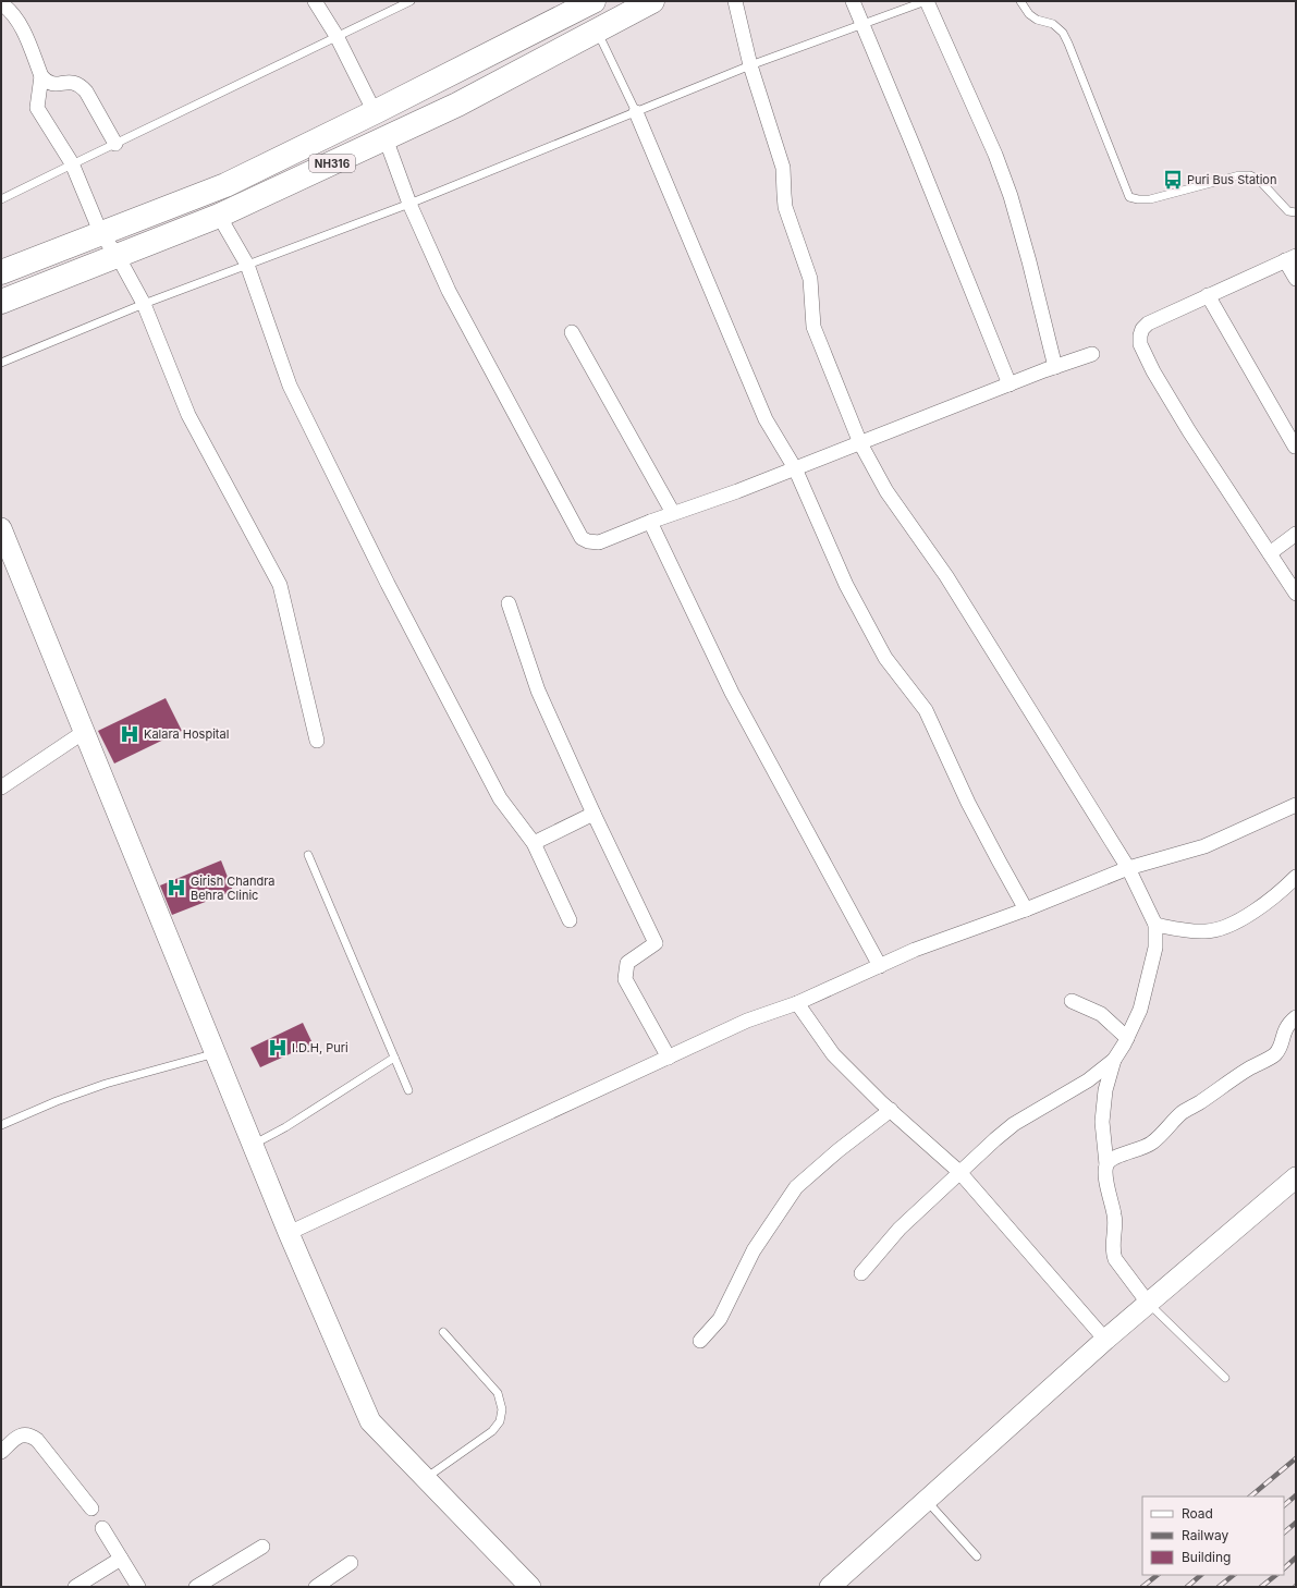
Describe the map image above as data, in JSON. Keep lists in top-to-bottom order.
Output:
{
  "streets": {
    "highway": ["NH316"]
  },
  "places": {
    "bus stop": ["Puri Bus Station"],
    "hospital": ["Kalara Hospital", "Girish Chandra Behra Clinic", "I.D.H, Puri"]
  },
  "legend": ["Road", "Railway", "Building"]
}
